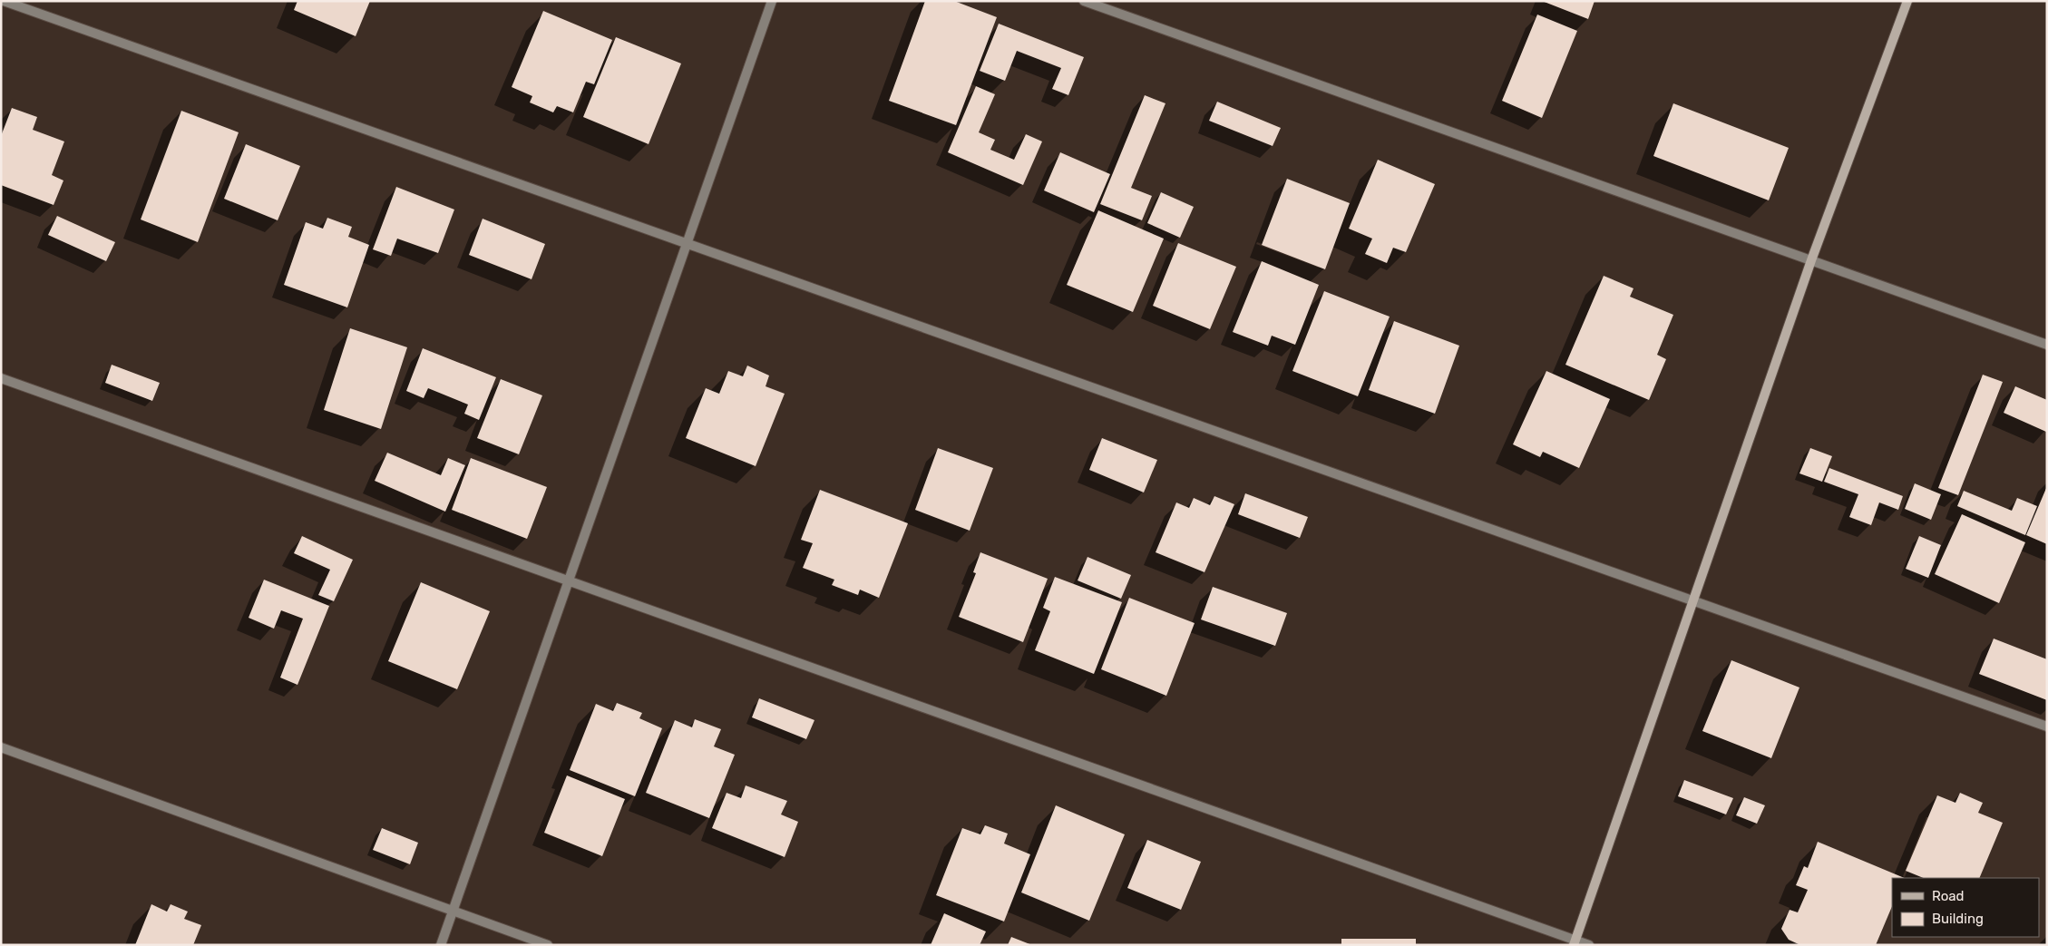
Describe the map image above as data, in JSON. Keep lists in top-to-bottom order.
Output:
{
  "legend": ["Road", "Building"]
}
